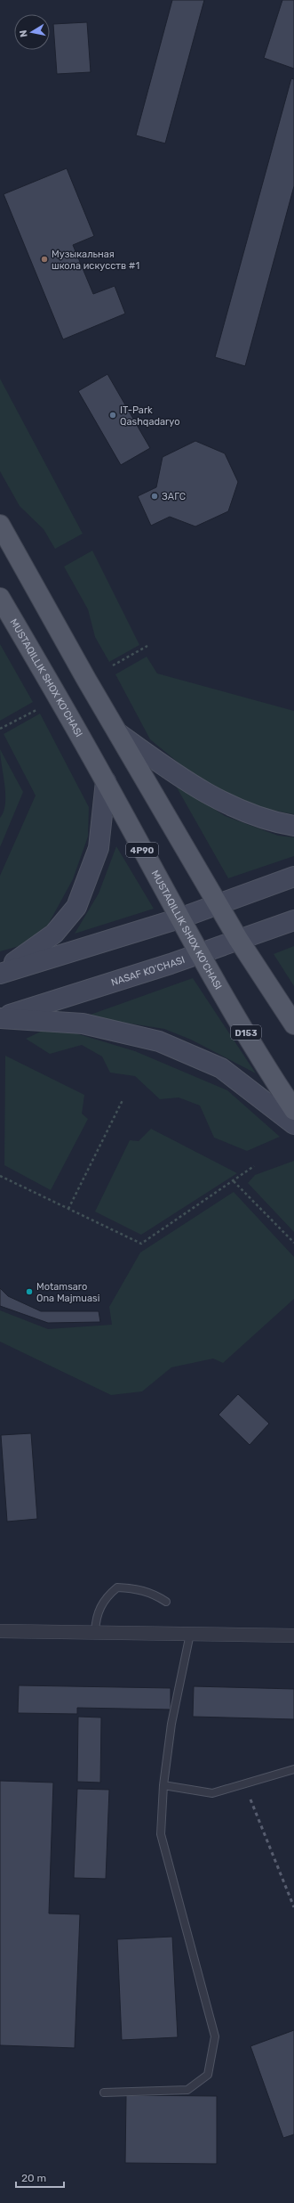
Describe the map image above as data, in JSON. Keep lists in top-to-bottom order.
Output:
{
  "streets": {
    "main road": [
      "MUSTAQILLIK SHOX KO'CHASI",
      "4P90",
      "NASAF KO‘CHASI",
      "D153"
    ]
  },
  "crossings": [
    ["MUSTAQILLIK SHOX KO'CHASI", "NASAF KO‘CHASI"]
  ],
  "places": [
    "Музыкальная школа искусств #1",
    "IT-Park Qashqadaryo",
    "ЗАГС",
    "Motamsaro Ona Majmuasi"
  ],
  "scale_bar": "20 m",
  "north": "left"
}
